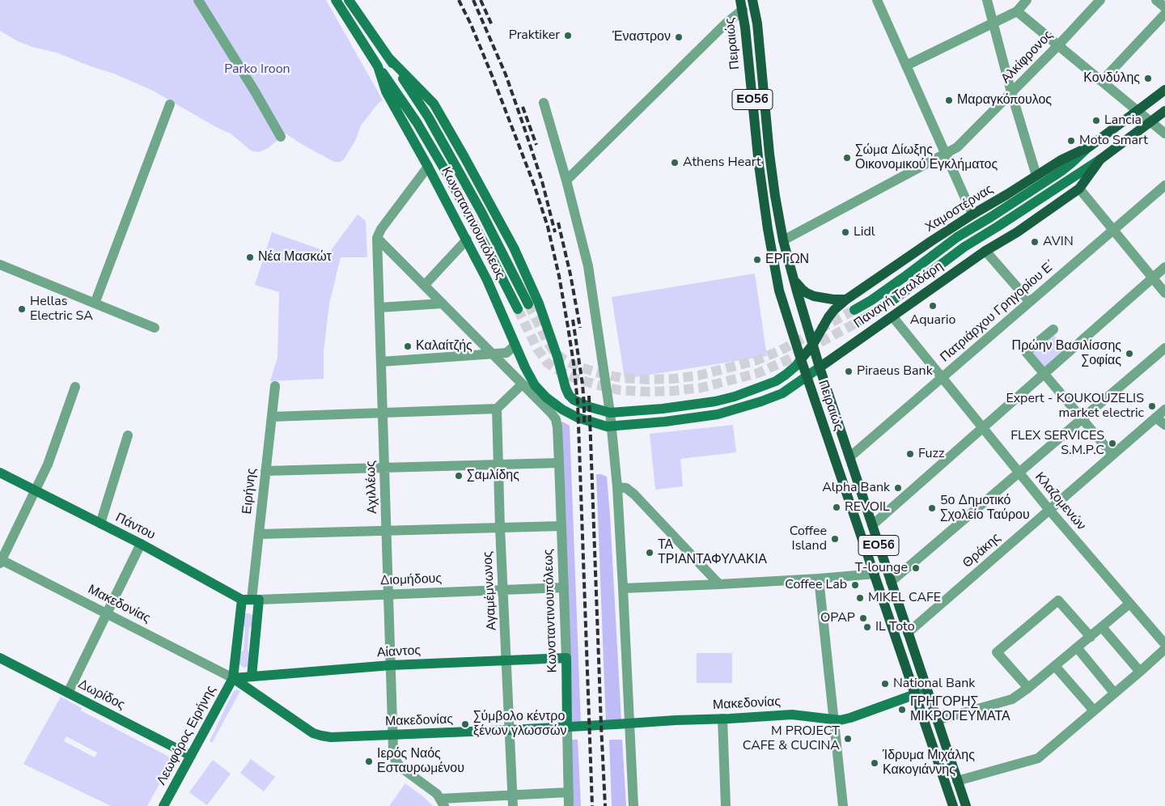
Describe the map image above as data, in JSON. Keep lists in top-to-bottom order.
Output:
{
  "streets": {
    "main road": [
      "Πειραιώς",
      "ΕΟ56",
      "Χαμοστέρνας",
      "Παναγή Τσαλδάρη"
    ],
    "street": [
      "Αλκίφρονος",
      "Κωνσταντινουπόλεως",
      "Πατριάρχου Γρηγορίου Ε΄",
      "Αχιλλέως",
      "Ειρήνης",
      "Κλαζομενών",
      "Πάντου",
      "Θράκης",
      "Διομήδους",
      "Αγαμέμνωνος",
      "Μακεδονίας",
      "Αίαντος",
      "Δωρίδος",
      "Λεωφόρος Ειρήνης"
    ]
  },
  "crossings": [
    ["Πειραιώς", "Αλκίφρονος"],
    ["Πειραιώς", "Χαμοστέρνας"],
    ["Πειραιώς", "Παναγή Τσαλδάρη"],
    ["Πειραιώς", "Πατριάρχου Γρηγορίου Ε΄"],
    ["Πειραιώς", "Θράκης"],
    ["Πειραιώς", "Μακεδονίας"],
    ["Κωνσταντινουπόλεως", "Παναγή Τσαλδάρη"],
    ["Κωνσταντινουπόλεως", "Διομήδους"],
    ["Κωνσταντινουπόλεως", "Μακεδονίας"],
    ["Κωνσταντινουπόλεως", "Αίαντος"],
    ["Παναγή Τσαλδάρη", "Κλαζομενών"],
    ["Πατριάρχου Γρηγορίου Ε΄", "Κλαζομενών"],
    ["Αχιλλέως", "Διομήδους"],
    ["Αχιλλέως", "Μακεδονίας"],
    ["Αχιλλέως", "Αίαντος"],
    ["Ειρήνης", "Πάντου"],
    ["Ειρήνης", "Διομήδους"],
    ["Ειρήνης", "Μακεδονίας"],
    ["Ειρήνης", "Αίαντος"],
    ["Ειρήνης", "Λεωφόρος Ειρήνης"],
    ["Κλαζομενών", "Θράκης"],
    ["Πάντου", "Διομήδους"],
    ["Διομήδους", "Αγαμέμνωνος"],
    ["Αγαμέμνωνος", "Μακεδονίας"],
    ["Αγαμέμνωνος", "Αίαντος"],
    ["Μακεδονίας", "Αίαντος"],
    ["Μακεδονίας", "Λεωφόρος Ειρήνης"],
    ["Αίαντος", "Λεωφόρος Ειρήνης"],
    ["Δωρίδος", "Λεωφόρος Ειρήνης"]
  ],
  "parks": ["Parko Iroon"],
  "places": [
    "Praktiker",
    "Έναστρον",
    "Κονδύλης",
    "Μαραγκόπουλος",
    "Lancia",
    "Moto Smart",
    "Σώμα Δίωξης Οικονομικού Εγκλήματος",
    "Athens Heart",
    "Lidl",
    "AVIN",
    "Νέα Μασκώτ",
    "ΕΡΓΩΝ",
    "Aquario",
    "Hellas Electric SA",
    "Καλαίτζής",
    "Πρώην Βασιλίσσης Σοφίας",
    "Piraeus Bank",
    "Expert - KOUKOUZELIS market electric",
    "FLEX SERVICES S.M.P.C",
    "Fuzz",
    "Σαμλίδης",
    "Alpha Bank",
    "REVOIL",
    "5ο Δημοτικό Σχολείο Ταύρου",
    "Coffee Island",
    "ΤΑ ΤΡΙΑΝΤΑΦΥΛΑΚΙΑ",
    "T-lounge",
    "Coffee Lab",
    "MIKEL CAFE",
    "OPAP",
    "IL Toto",
    "National Bank",
    "ΓΡΗΓΟΡΗΣ ΜΙΚΡΟΓΕΥΜΑΤΑ",
    "Σύμβολο κέντρο ξένων γλωσσών",
    "M PROJECT CAFE & CUCINA",
    "Ιερός Ναός Εσταυρωμένου",
    "Ίδρυμα Μιχάλης Κακογιάννης"
  ]
}
